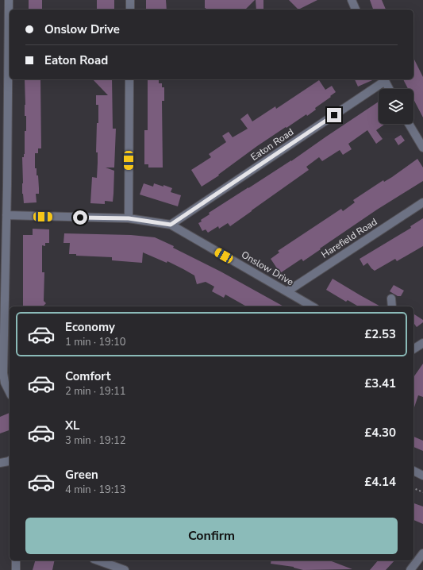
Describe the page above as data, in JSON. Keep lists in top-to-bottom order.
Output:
{
  "streets": {
    "street": ["Eaton Road", "Harefield Road", "Onslow Drive"]
  },
  "crossings": [
    ["Eaton Road", "Onslow Drive"],
    ["Harefield Road", "Onslow Drive"]
  ],
  "page": {
    "banner": ["Onslow Drive", "Eaton Road"],
    "list": [
      {
        "name": "Economy",
        "note": "1 min · 19:10",
        "value": "£2.53"
      },
      {
        "name": "Comfort",
        "note": "2 min · 19:11",
        "value": "£3.41"
      },
      {
        "name": "XL",
        "note": "3 min · 19:12",
        "value": "£4.30"
      },
      {
        "name": "Green",
        "note": "4 min · 19:13",
        "value": "£4.14"
      }
    ],
    "buttons": "Confirm"
  }
}
